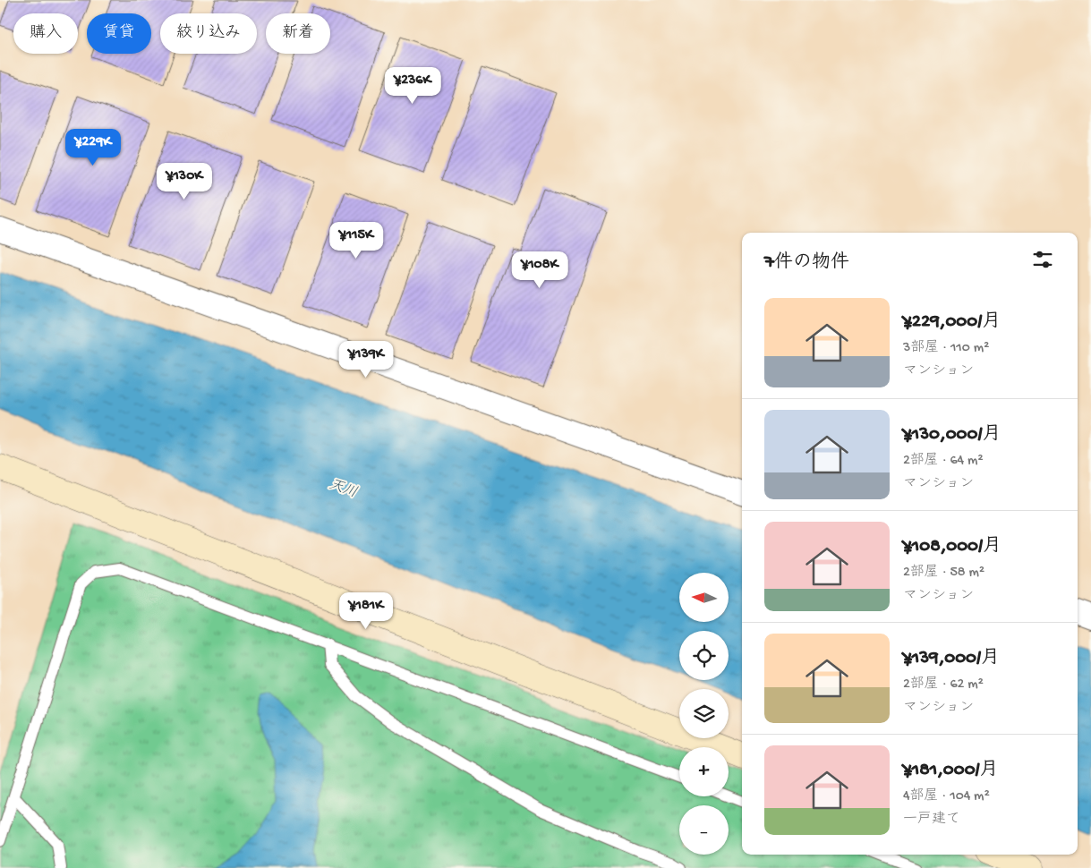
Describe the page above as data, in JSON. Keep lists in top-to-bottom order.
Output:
{
  "water": ["天川"],
  "north": "left",
  "page": {
    "chip": [
      "購入",
      "賃貸",
      "絞り込み",
      "新着"
    ],
    "price": [
      "¥236K",
      "¥229K",
      "¥130K",
      "¥115K",
      "¥108K",
      "¥139K",
      "¥181K"
    ],
    "heading": "7件の物件",
    "list": [
      {
        "name": "¥229,000/月",
        "note": "3部屋 · 110 m² · マンション"
      },
      {
        "name": "¥130,000/月",
        "note": "2部屋 · 64 m² · マンション"
      },
      {
        "name": "¥108,000/月",
        "note": "2部屋 · 58 m² · マンション"
      },
      {
        "name": "¥139,000/月",
        "note": "2部屋 · 62 m² · マンション"
      },
      {
        "name": "¥181,000/月",
        "note": "4部屋 · 104 m² · 一戸建て"
      }
    ],
    "map_buttons": ["+", "−"]
  }
}
